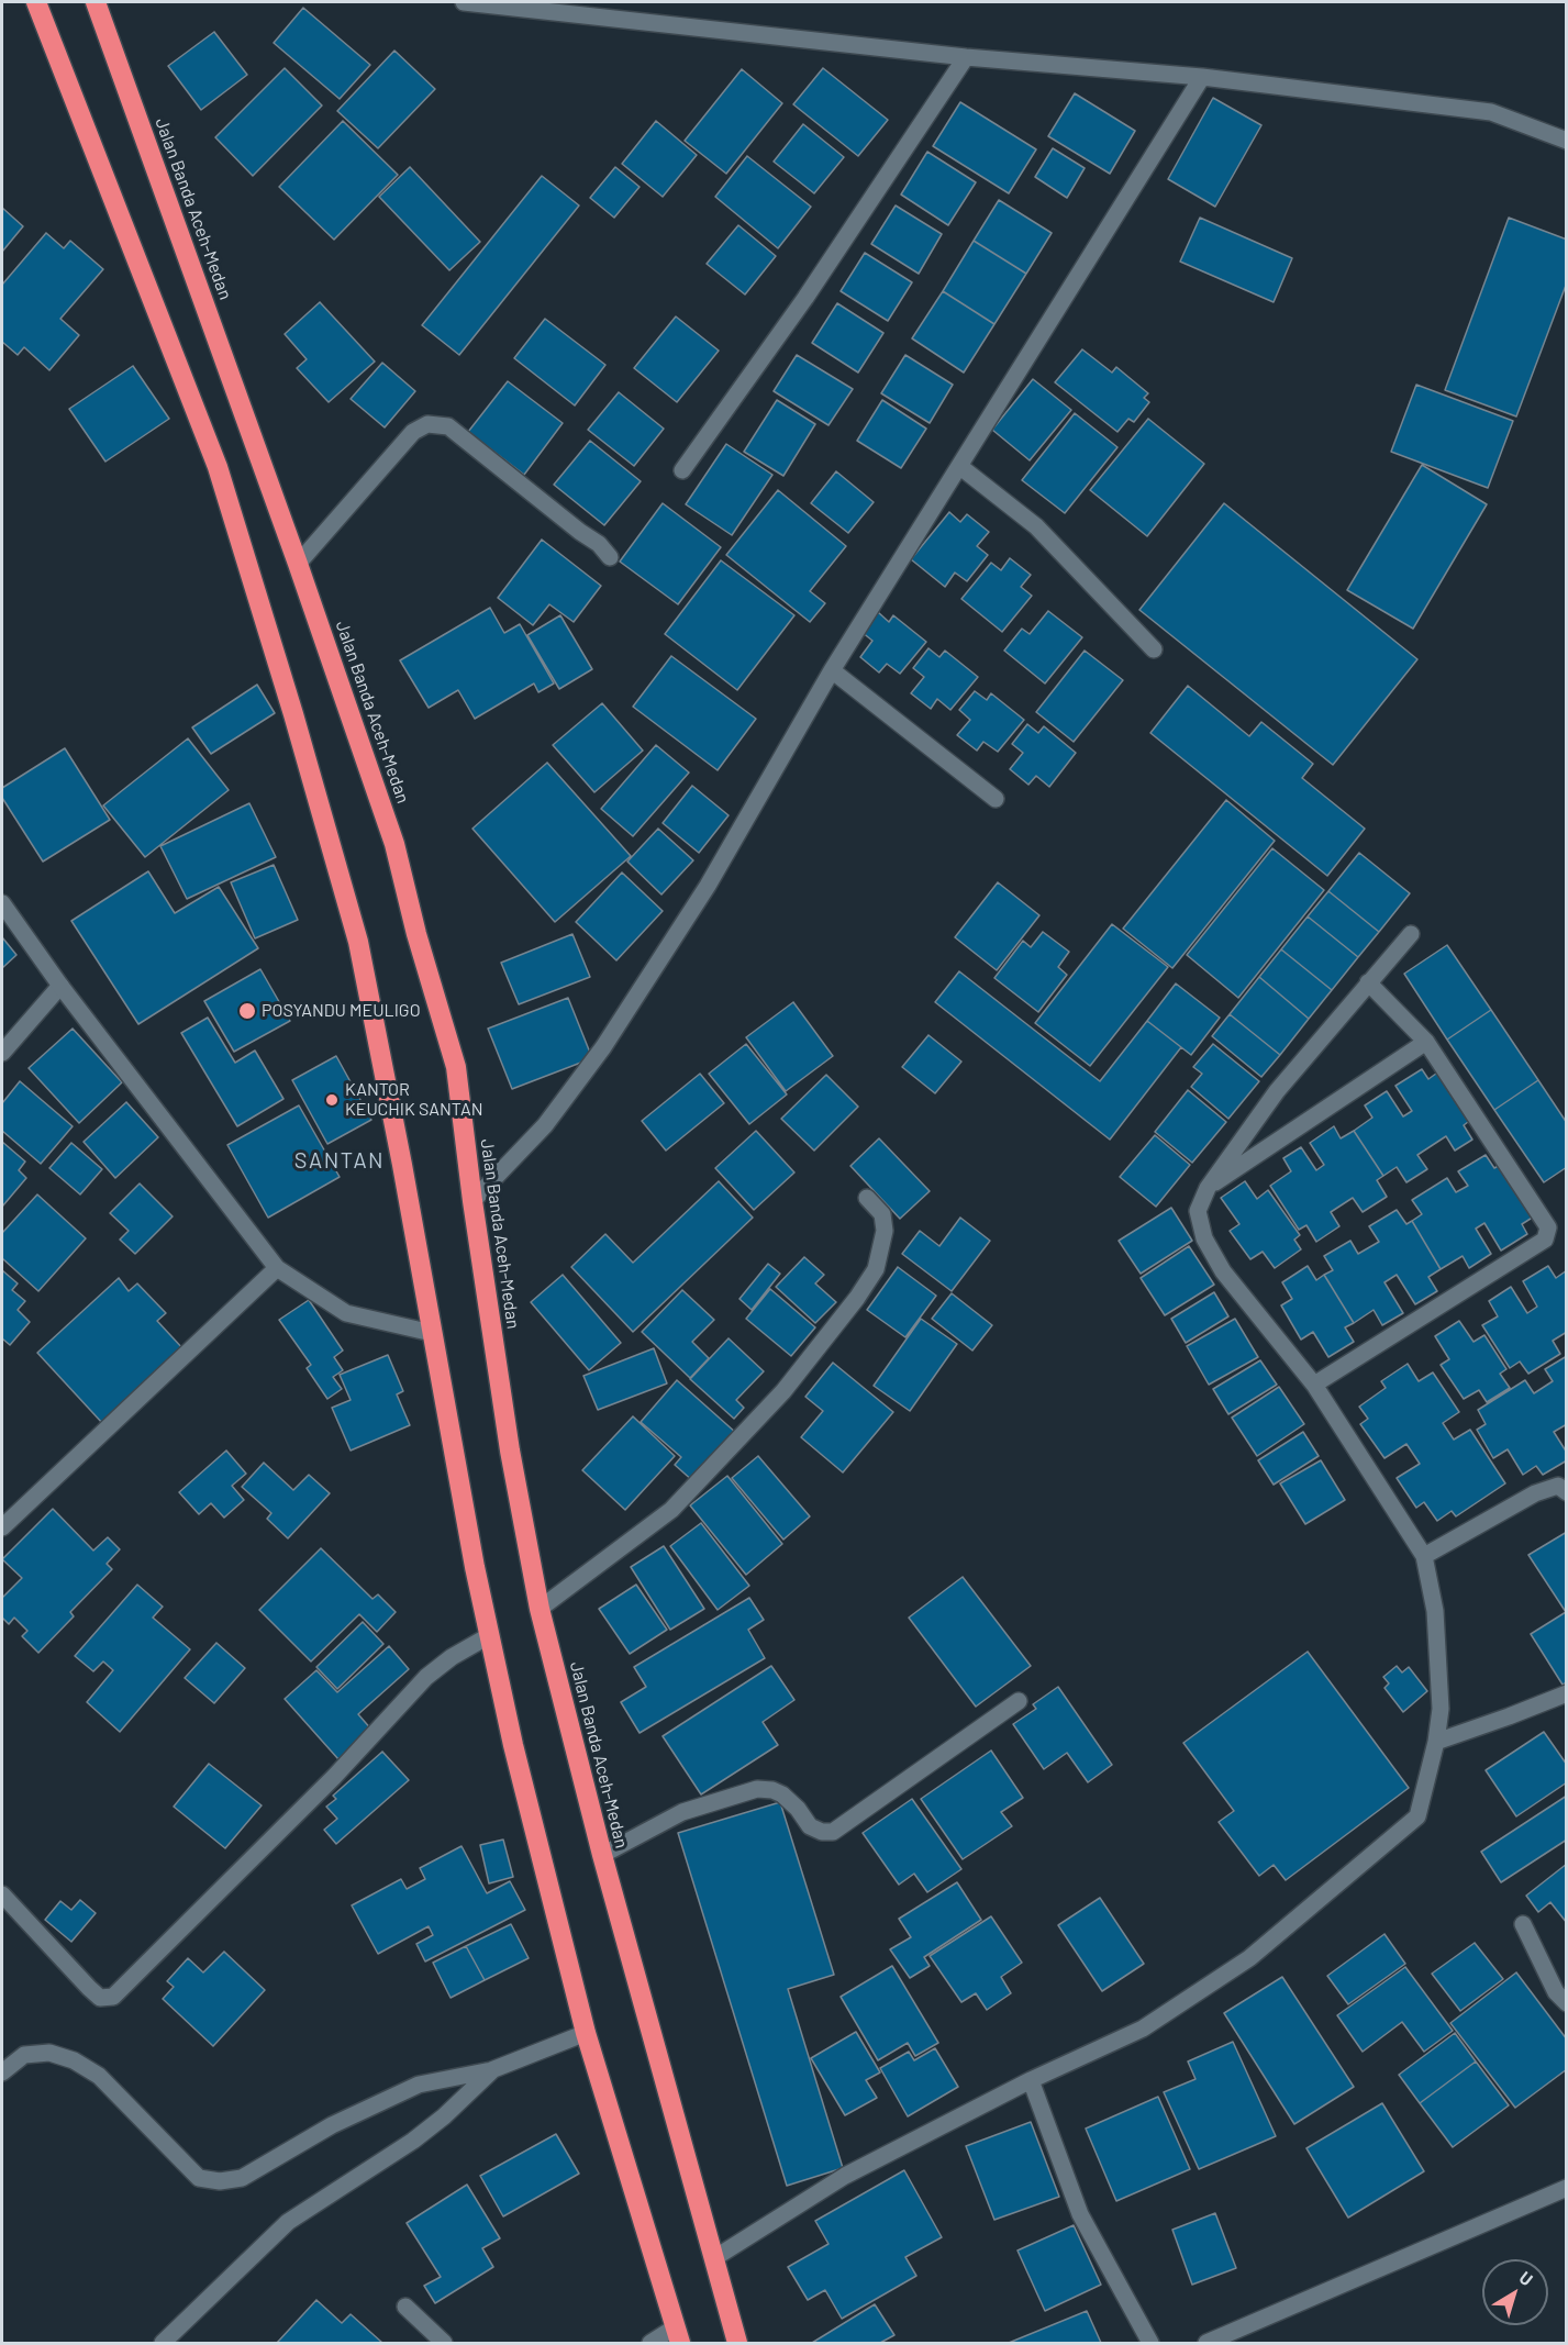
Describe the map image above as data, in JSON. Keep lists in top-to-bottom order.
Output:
{
  "streets": {
    "highway": ["Jalan Banda Aceh-Medan"]
  },
  "districts": ["SANTAN"],
  "places": ["POSYANDU MEULIGO", "KANTOR KEUCHIK SANTAN"],
  "north": "top right"
}
